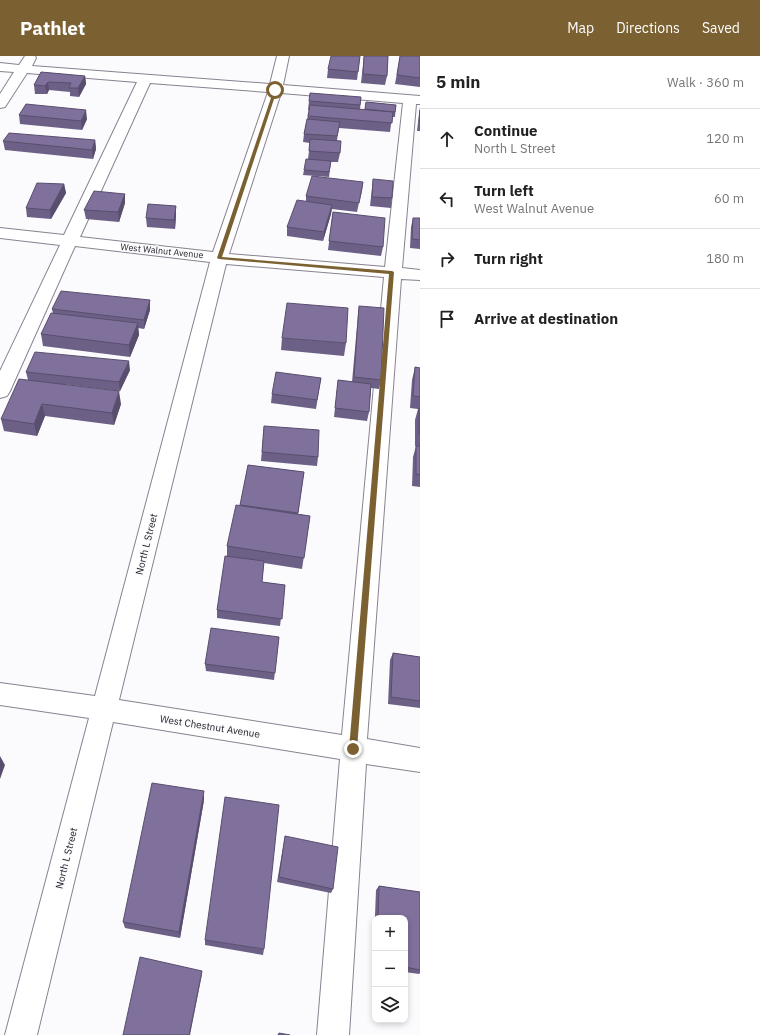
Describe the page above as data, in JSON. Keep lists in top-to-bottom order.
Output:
{
  "streets": {
    "street": ["West Walnut Avenue", "North L Street", "West Chestnut Avenue"]
  },
  "crossings": [
    ["West Walnut Avenue", "North L Street"],
    ["North L Street", "West Chestnut Avenue"]
  ],
  "page": {
    "header": "Pathlet",
    "nav": ["Map", "Directions", "Saved"],
    "heading": ["5 min", "Walk · 360 m"],
    "list": [
      ["Continue", "North L Street", "120 m"],
      ["Turn left", "West Walnut Avenue", "60 m"],
      ["Turn right", "180 m"],
      "Arrive at destination"
    ],
    "map_buttons": ["+", "−"]
  }
}
